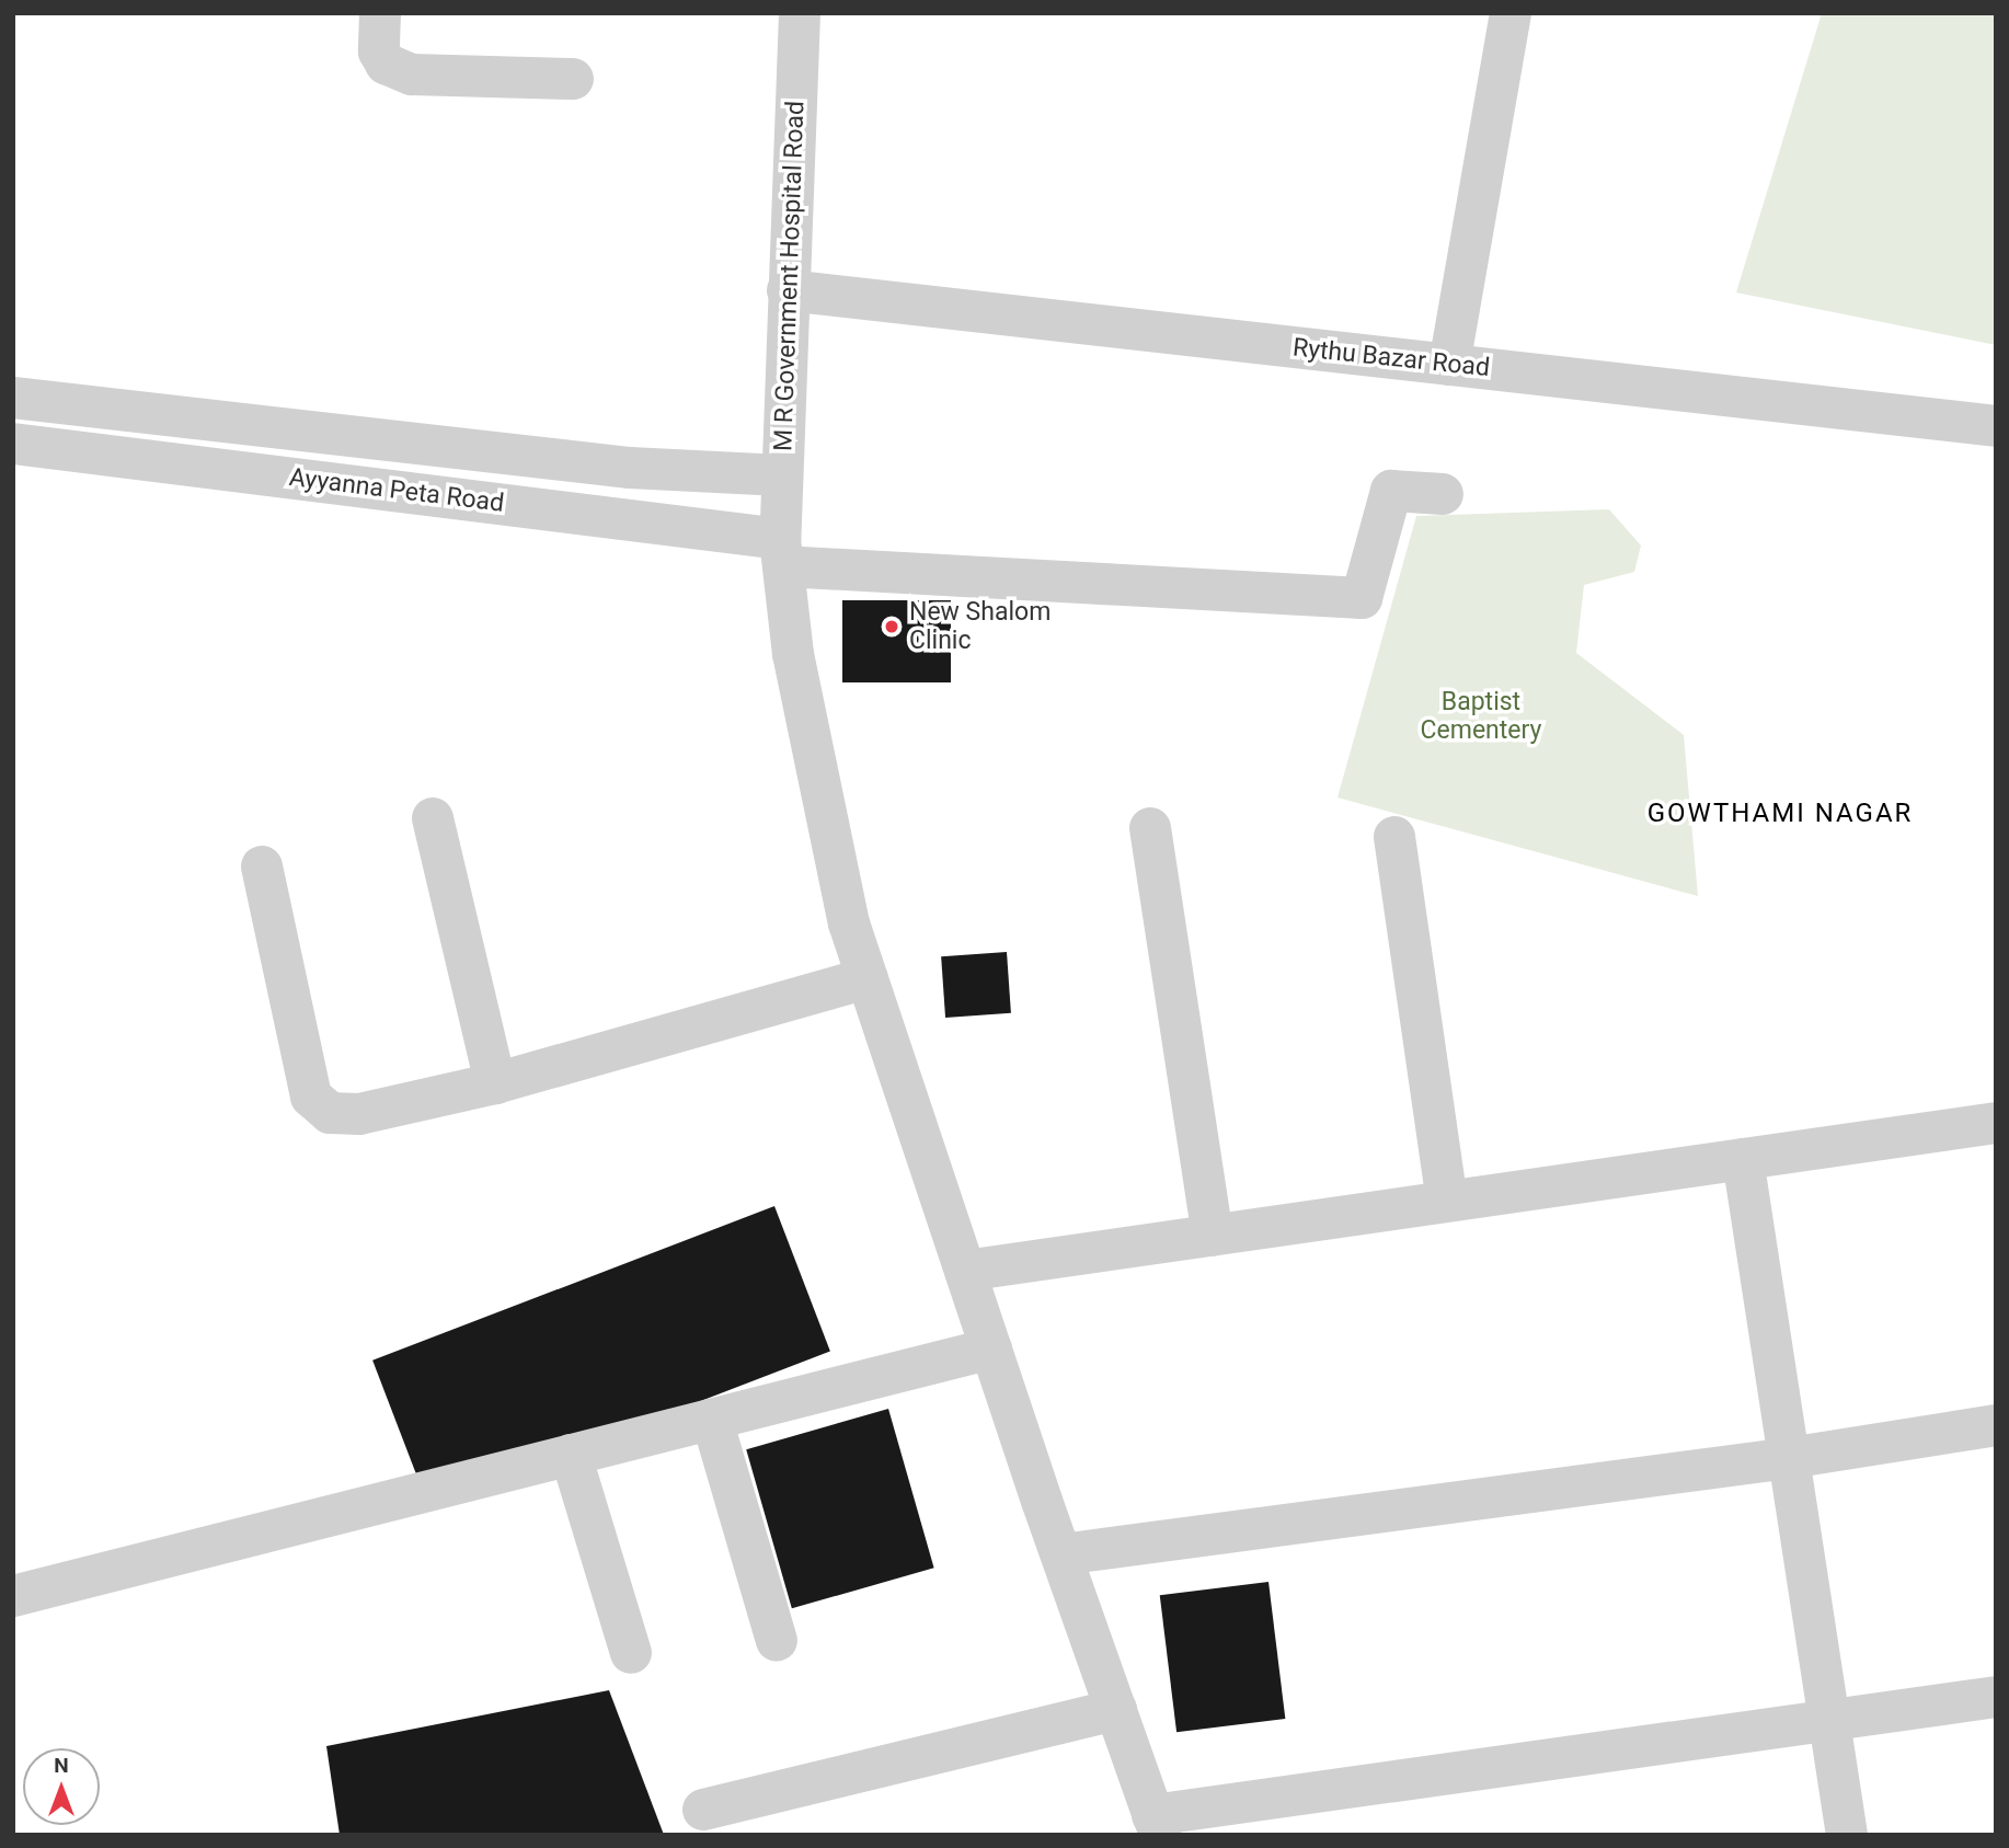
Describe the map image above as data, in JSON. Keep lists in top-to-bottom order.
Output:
{
  "streets": {
    "street": ["M R Government Hospital Road", "Rythu Bazar Road", "Ayyanna Peta Road"]
  },
  "crossings": [
    ["M R Government Hospital Road", "Rythu Bazar Road"],
    ["M R Government Hospital Road", "Ayyanna Peta Road"]
  ],
  "districts": ["GOWTHAMI NAGAR"],
  "parks": ["Baptist Cementery"],
  "places": ["New Shalom Clinic"],
  "north": "top"
}
